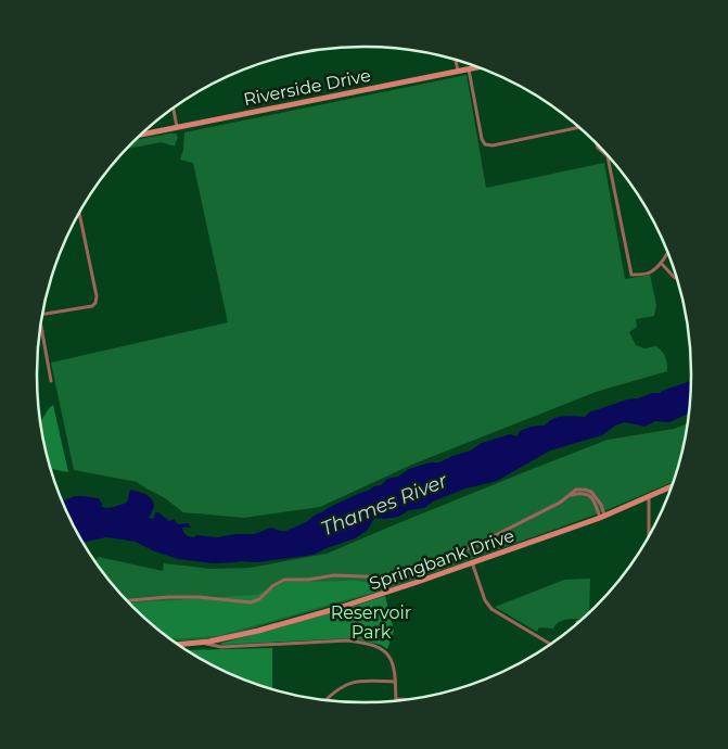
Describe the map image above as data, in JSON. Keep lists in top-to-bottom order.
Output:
{
  "streets": {
    "main road": ["Riverside Drive", "Springbank Drive"]
  },
  "water": ["Thames River"],
  "parks": ["Reservoir Park"]
}
